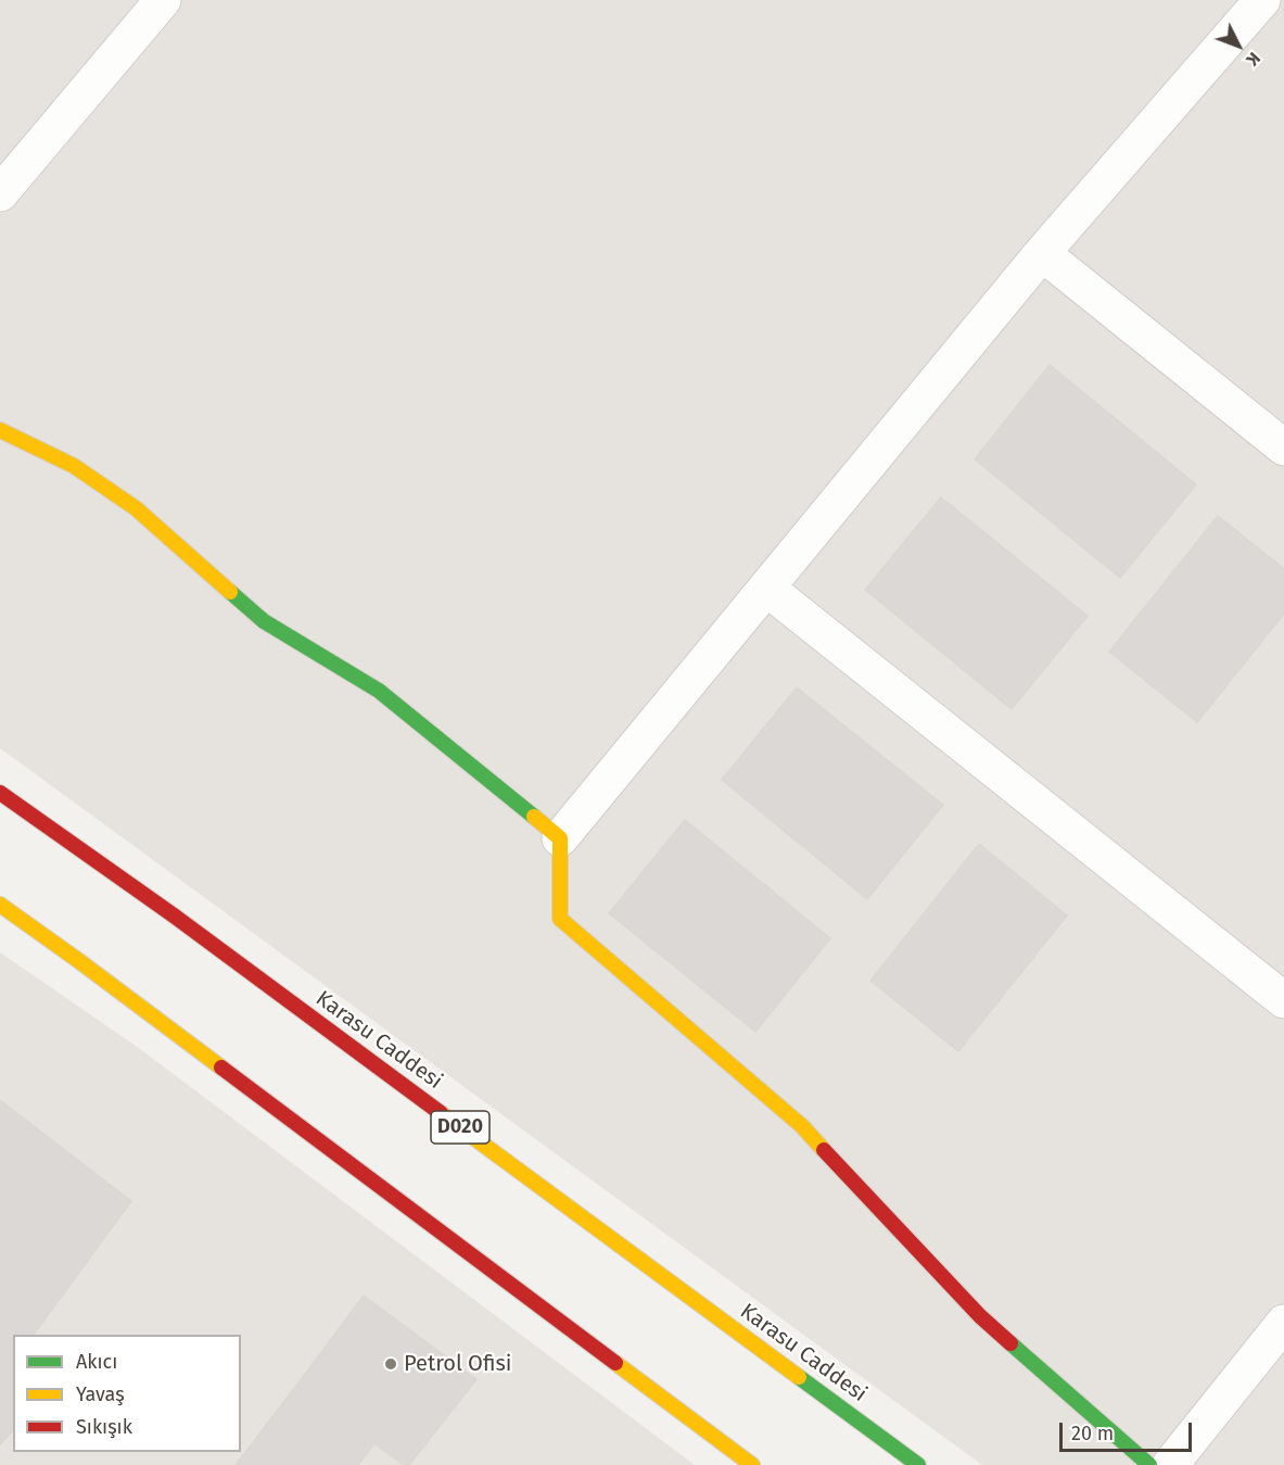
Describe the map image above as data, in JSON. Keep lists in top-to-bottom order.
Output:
{
  "streets": {
    "main road": ["Karasu Caddesi", "D020"]
  },
  "places": ["Petrol Ofisi"],
  "legend": ["Akıcı", "Yavaş", "Sıkışık"],
  "scale_bar": "20 m",
  "north": "bottom right"
}
